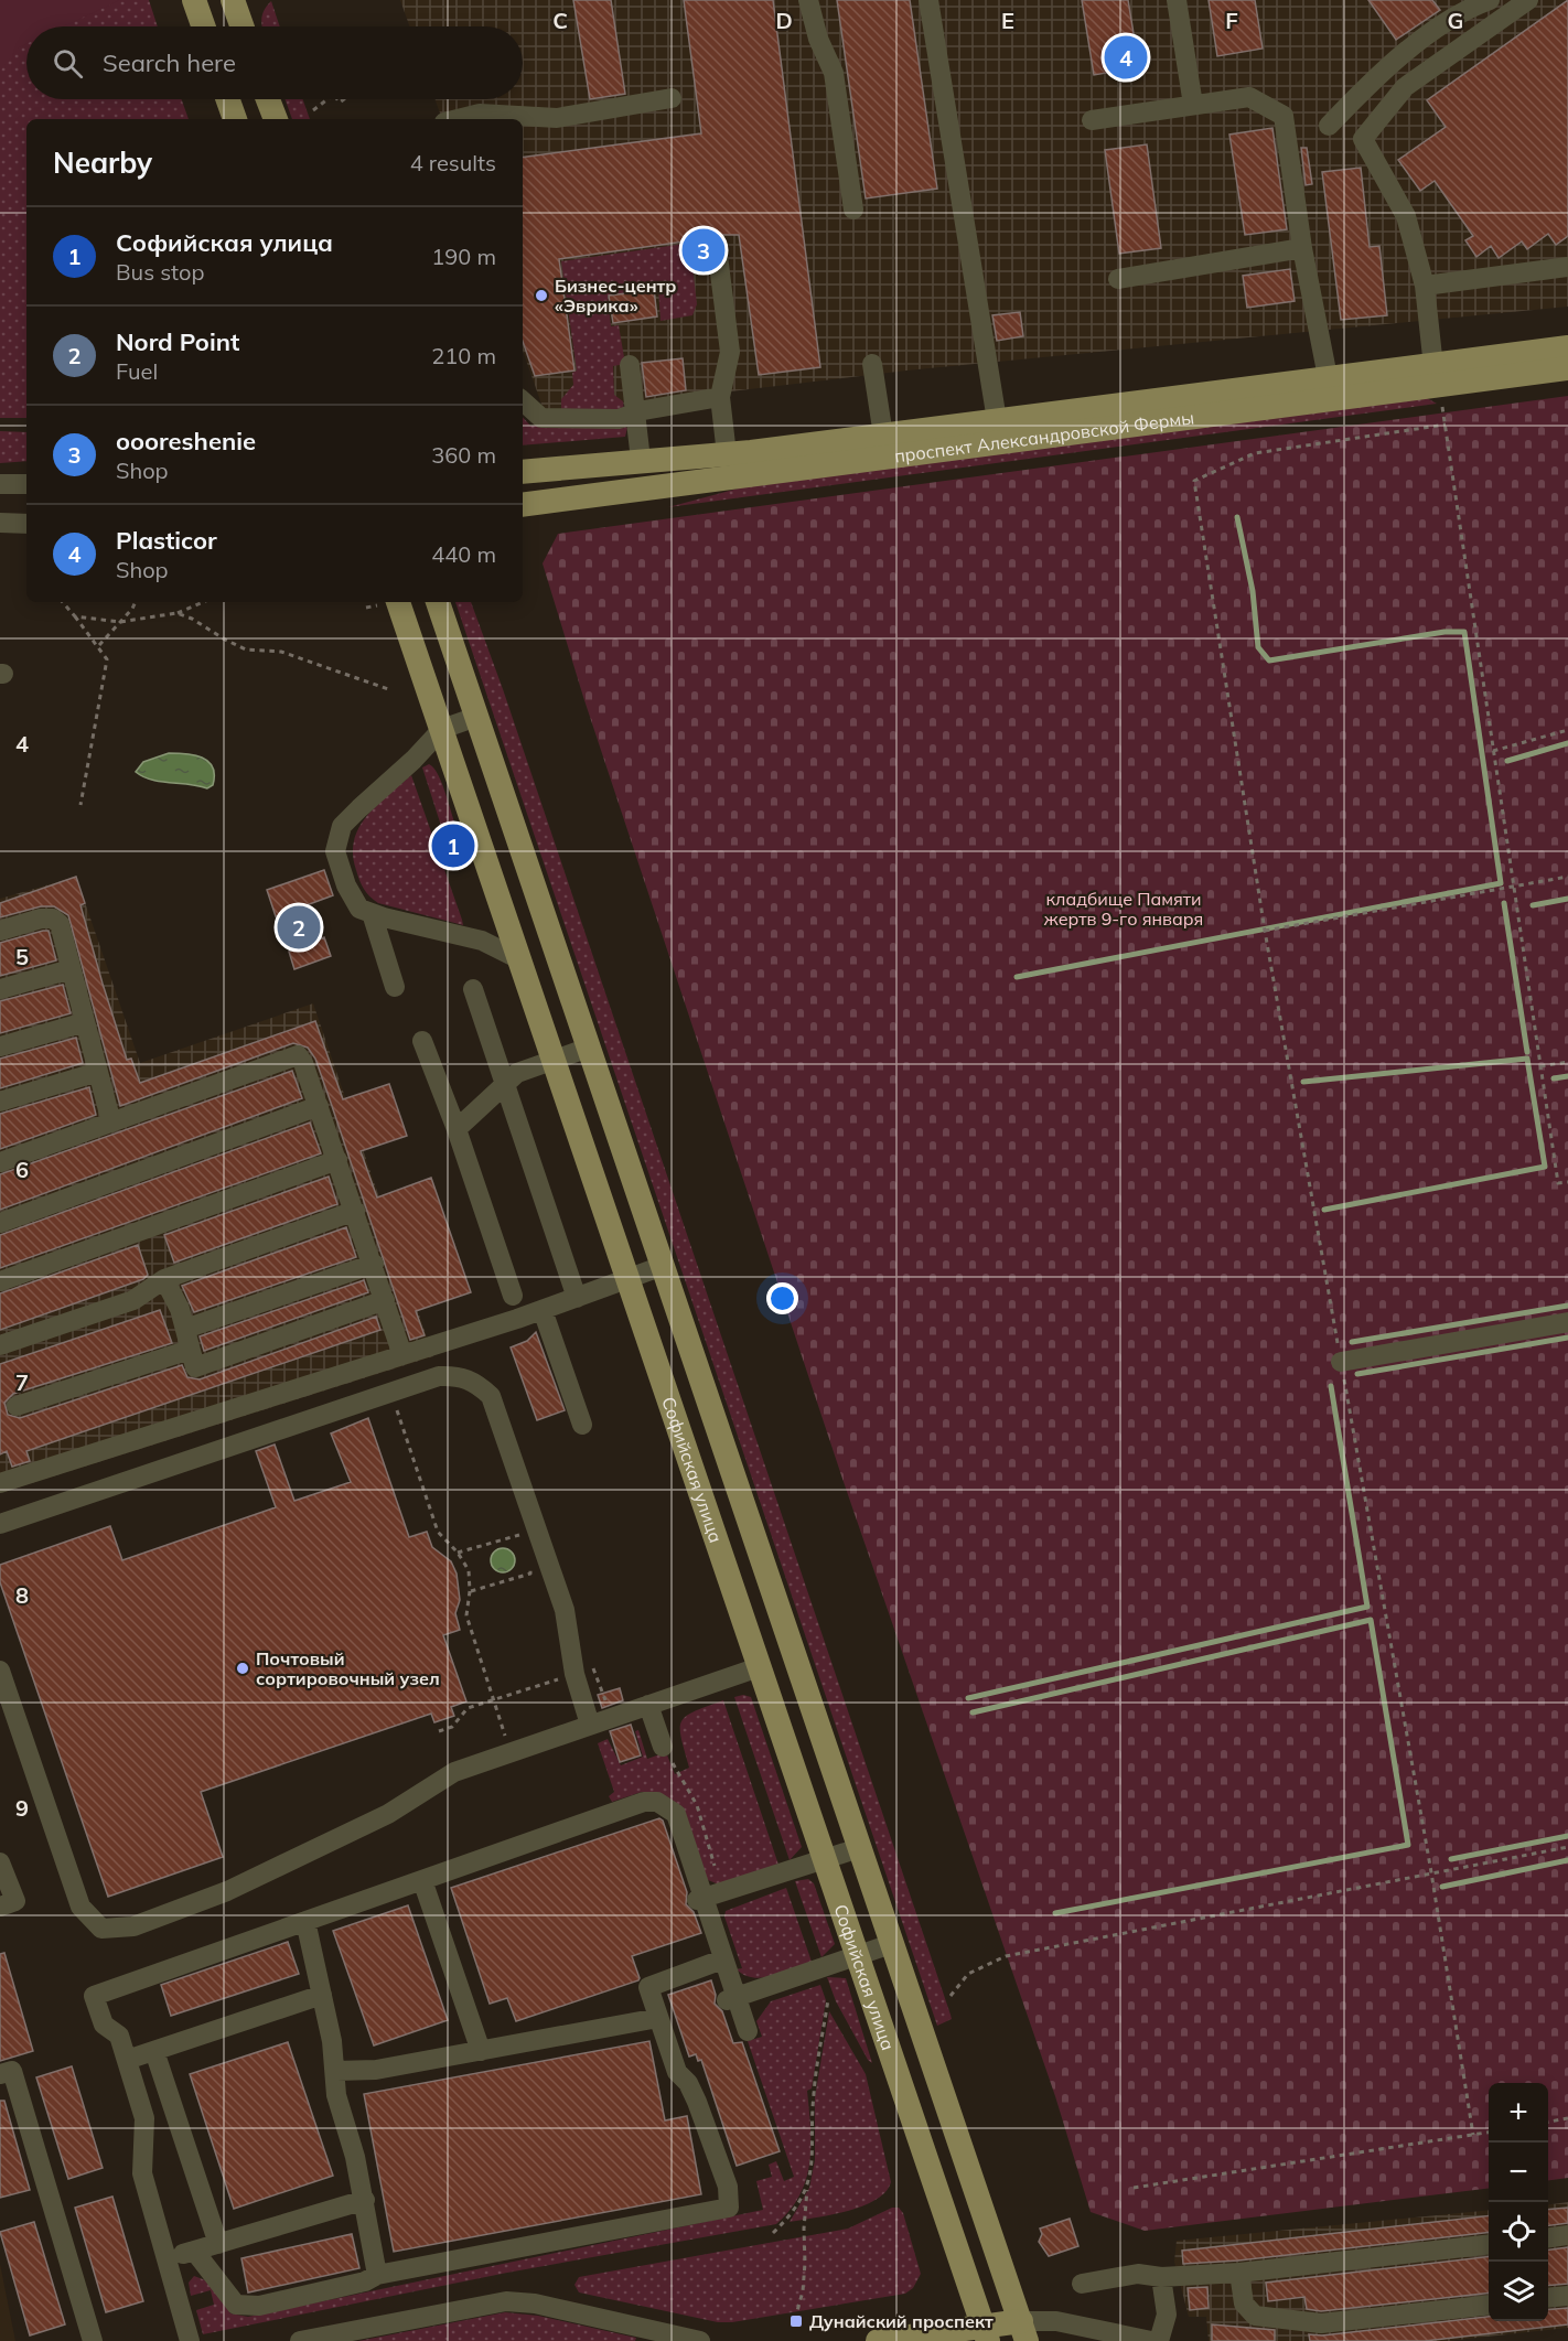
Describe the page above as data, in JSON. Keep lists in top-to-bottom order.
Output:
{
  "streets": {
    "main road": ["проспект Александровской Фермы", "Софийская улица"]
  },
  "parks": ["кладбище Памяти жертв 9-го января"],
  "places": {
    "other": ["Бизнес-центр «Эврика»", "Почтовый сортировочный узел"],
    "transit": ["Дунайский проспект"]
  },
  "page": {
    "search": "Search here",
    "pins": [
      "4",
      "3",
      "1",
      "2"
    ],
    "heading": ["Nearby", "4 results"],
    "list": [
      {
        "mark": "1",
        "name": "Софийская улица",
        "note": "Bus stop",
        "value": "190 m"
      },
      {
        "mark": "2",
        "name": "Nord Point",
        "note": "Fuel",
        "value": "210 m"
      },
      {
        "mark": "3",
        "name": "oooreshenie",
        "note": "Shop",
        "value": "360 m"
      },
      {
        "mark": "4",
        "name": "Plasticor",
        "note": "Shop",
        "value": "440 m"
      }
    ],
    "map_buttons": ["+", "−"]
  },
  "grid": {
    "columns": [
      "C",
      "D",
      "E",
      "F",
      "G"
    ],
    "rows": [
      "4",
      "5",
      "6",
      "7",
      "8",
      "9"
    ]
  }
}
